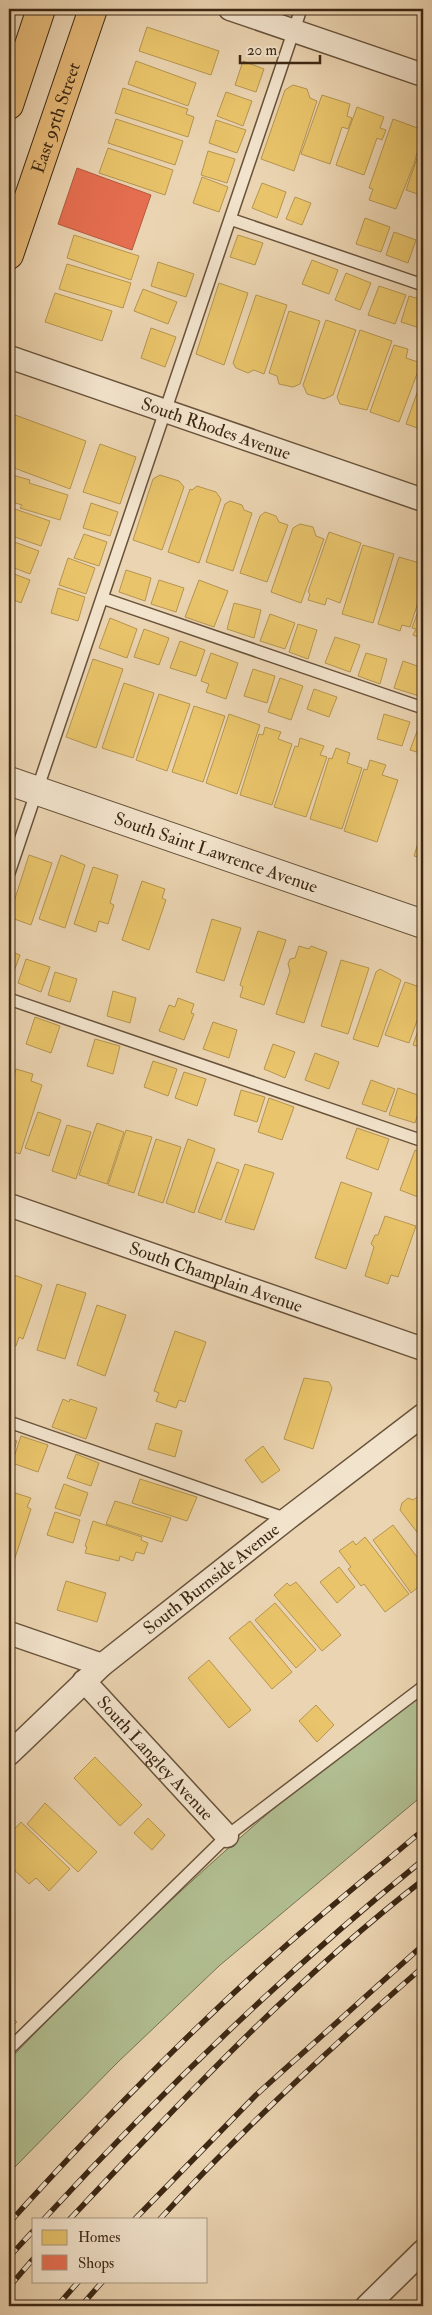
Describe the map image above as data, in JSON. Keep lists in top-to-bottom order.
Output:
{
  "streets": {
    "main road": ["East 95th Street"],
    "street": [
      "South Rhodes Avenue",
      "South Saint Lawrence Avenue",
      "South Champlain Avenue",
      "South Burnside Avenue",
      "South Langley Avenue"
    ]
  },
  "crossings": [
    ["South Burnside Avenue", "South Langley Avenue"]
  ],
  "legend": ["Homes", "Shops"],
  "scale_bar": "20 m"
}
